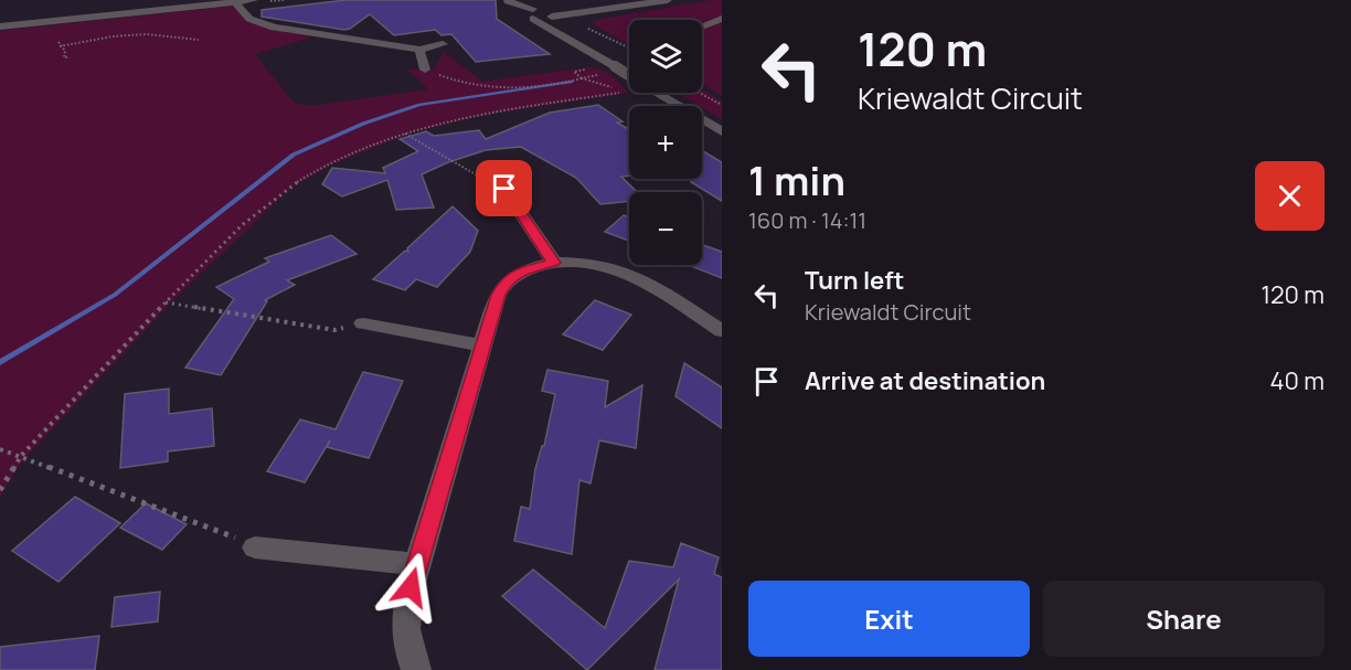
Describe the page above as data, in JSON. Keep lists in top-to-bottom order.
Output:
{
  "page": {
    "turn": ["120 m", "Kriewaldt Circuit"],
    "map_buttons": ["+", "−"],
    "heading": ["1 min", "160 m · 14:11"],
    "list": [
      {
        "name": "Turn left",
        "note": "Kriewaldt Circuit",
        "value": "120 m"
      },
      {
        "name": "Arrive at destination",
        "value": "40 m"
      }
    ],
    "buttons": ["Exit", "Share"]
  }
}
